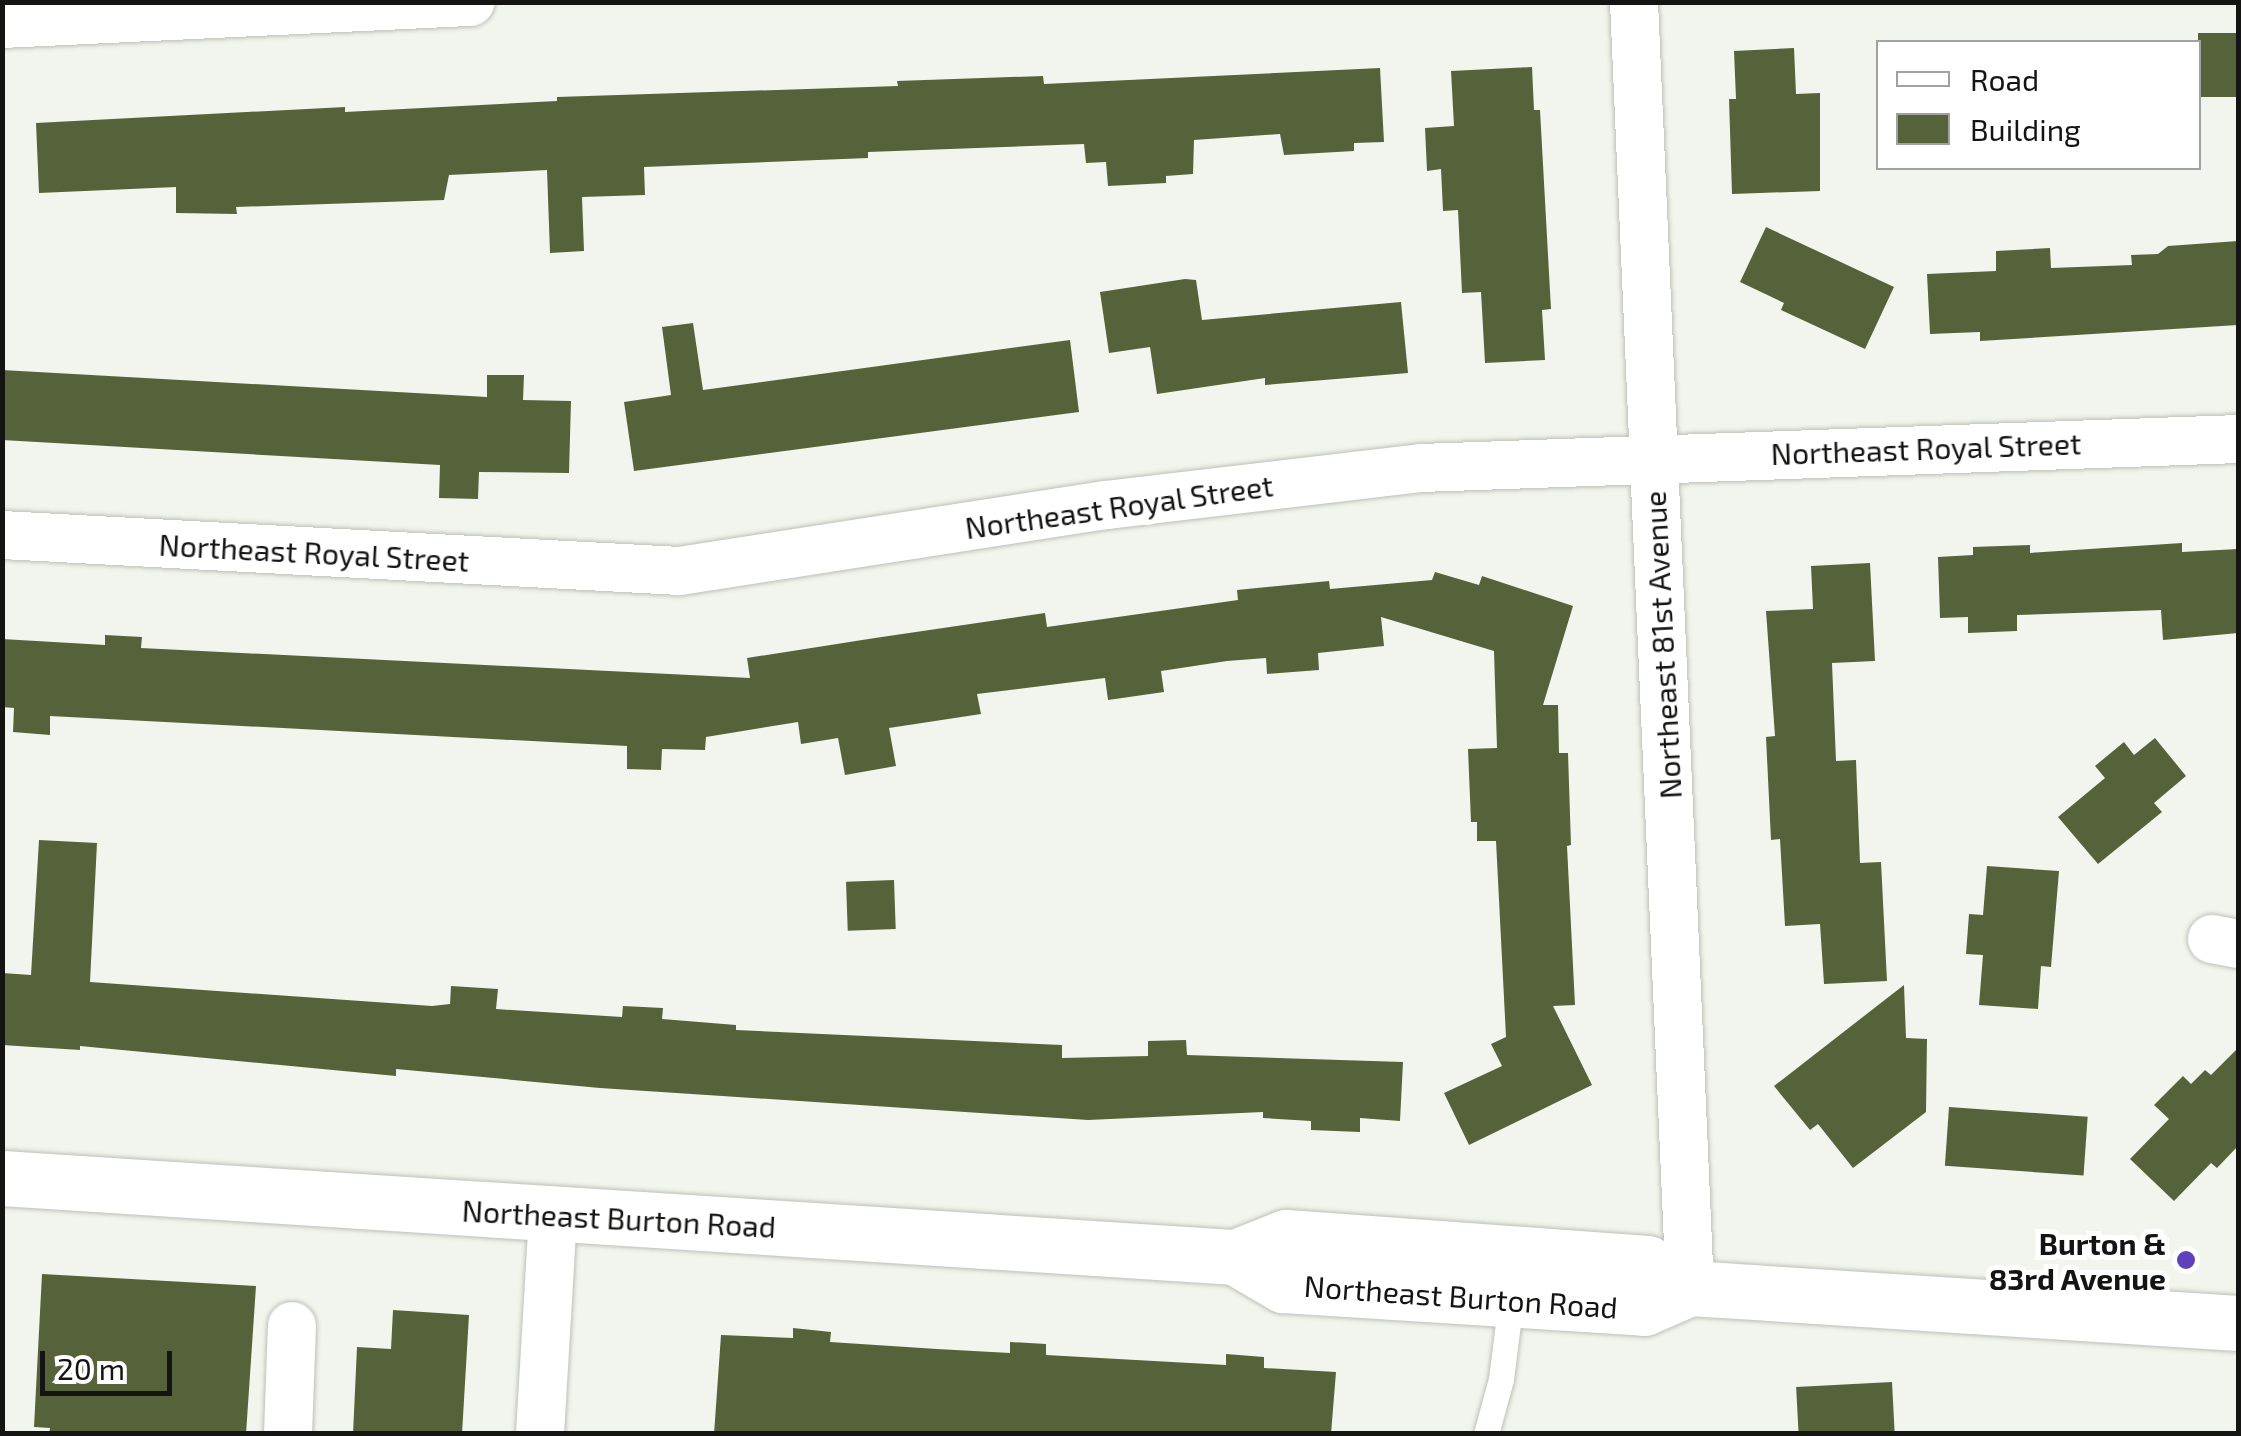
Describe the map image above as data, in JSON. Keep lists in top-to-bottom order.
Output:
{
  "streets": {
    "main road": ["Northeast Burton Road"],
    "street": ["Northeast Royal Street", "Northeast 81st Avenue"]
  },
  "crossings": [
    ["Northeast Royal Street", "Northeast 81st Avenue"],
    ["Northeast 81st Avenue", "Northeast Burton Road"]
  ],
  "places": ["Burton & 83rd Avenue"],
  "legend": ["Road", "Building"],
  "scale_bar": "20 m"
}
